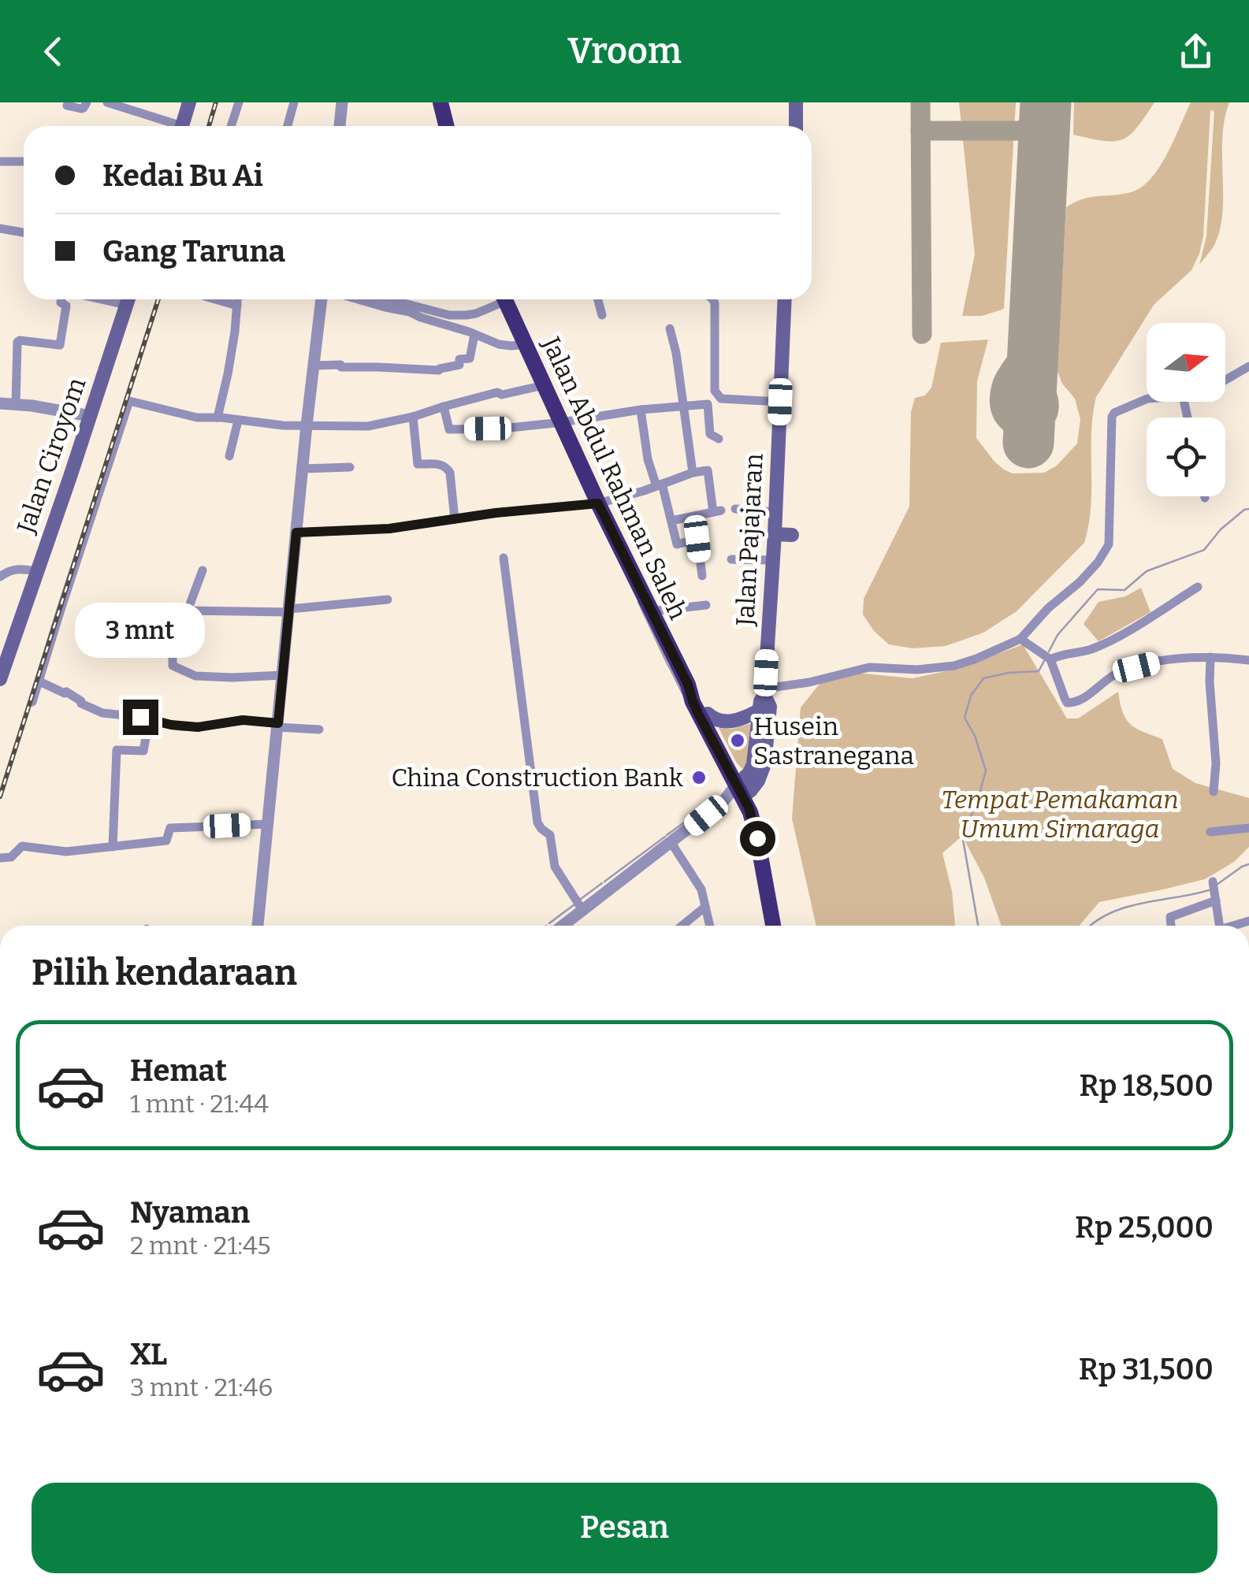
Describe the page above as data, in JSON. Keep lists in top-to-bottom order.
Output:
{
  "streets": {
    "highway": ["Jalan Abdul Rahman Saleh"],
    "main road": ["Jalan Ciroyom", "Jalan Pajajaran"]
  },
  "crossings": [
    ["Jalan Abdul Rahman Saleh", "Jalan Pajajaran"]
  ],
  "parks": ["Tempat Pemakaman Umum Sirnaraga"],
  "places": ["Husein Sastranegana", "China Construction Bank"],
  "north": "right",
  "page": {
    "header": "Vroom",
    "banner": ["Kedai Bu Ai", "Gang Taruna"],
    "bubble": "3 mnt",
    "heading": "Pilih kendaraan",
    "list": [
      {
        "name": "Hemat",
        "note": "1 mnt · 21:44",
        "value": "Rp 18,500"
      },
      {
        "name": "Nyaman",
        "note": "2 mnt · 21:45",
        "value": "Rp 25,000"
      },
      {
        "name": "XL",
        "note": "3 mnt · 21:46",
        "value": "Rp 31,500"
      }
    ],
    "buttons": "Pesan"
  }
}
